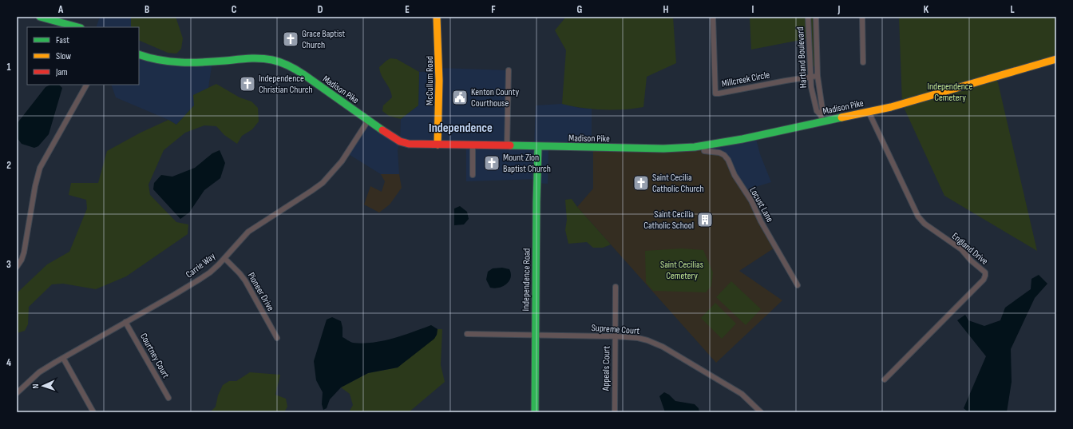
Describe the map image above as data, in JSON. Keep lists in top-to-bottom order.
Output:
{
  "streets": {
    "main road": ["McCullum Road", "Madison Pike", "Independence Road"],
    "street": [
      "Hartland Boulevard",
      "Millcreek Circle",
      "Locust Lane",
      "England Drive",
      "Carrie Way",
      "Pioneer Drive",
      "Supreme Court",
      "Courtney Court",
      "Appeals Court"
    ]
  },
  "crossings": [
    ["Hartland Boulevard", "Millcreek Circle"],
    ["Hartland Boulevard", "Madison Pike"],
    ["McCullum Road", "Madison Pike"],
    ["Madison Pike", "Locust Lane"],
    ["Madison Pike", "England Drive"],
    ["Madison Pike", "Carrie Way"],
    ["Madison Pike", "Independence Road"],
    ["Carrie Way", "Pioneer Drive"],
    ["Carrie Way", "Courtney Court"],
    ["Independence Road", "Supreme Court"],
    ["Supreme Court", "Appeals Court"]
  ],
  "districts": ["Independence"],
  "parks": ["Independence Cemetery", "Saint Cecilias Cemetery"],
  "places": {
    "church": [
      "Grace Baptist Church",
      "Independence Christian Church",
      "Mount Zion Baptist Church",
      "Saint Cecilia Catholic Church"
    ],
    "public building": ["Kenton County Courthouse"],
    "building": ["Saint Cecilia Catholic School"]
  },
  "legend": ["Fast", "Slow", "Jam"],
  "north": "left",
  "grid": {
    "columns": [
      "A",
      "B",
      "C",
      "D",
      "E",
      "F",
      "G",
      "H",
      "I",
      "J",
      "K",
      "L"
    ],
    "rows": [
      "1",
      "2",
      "3",
      "4"
    ]
  }
}
